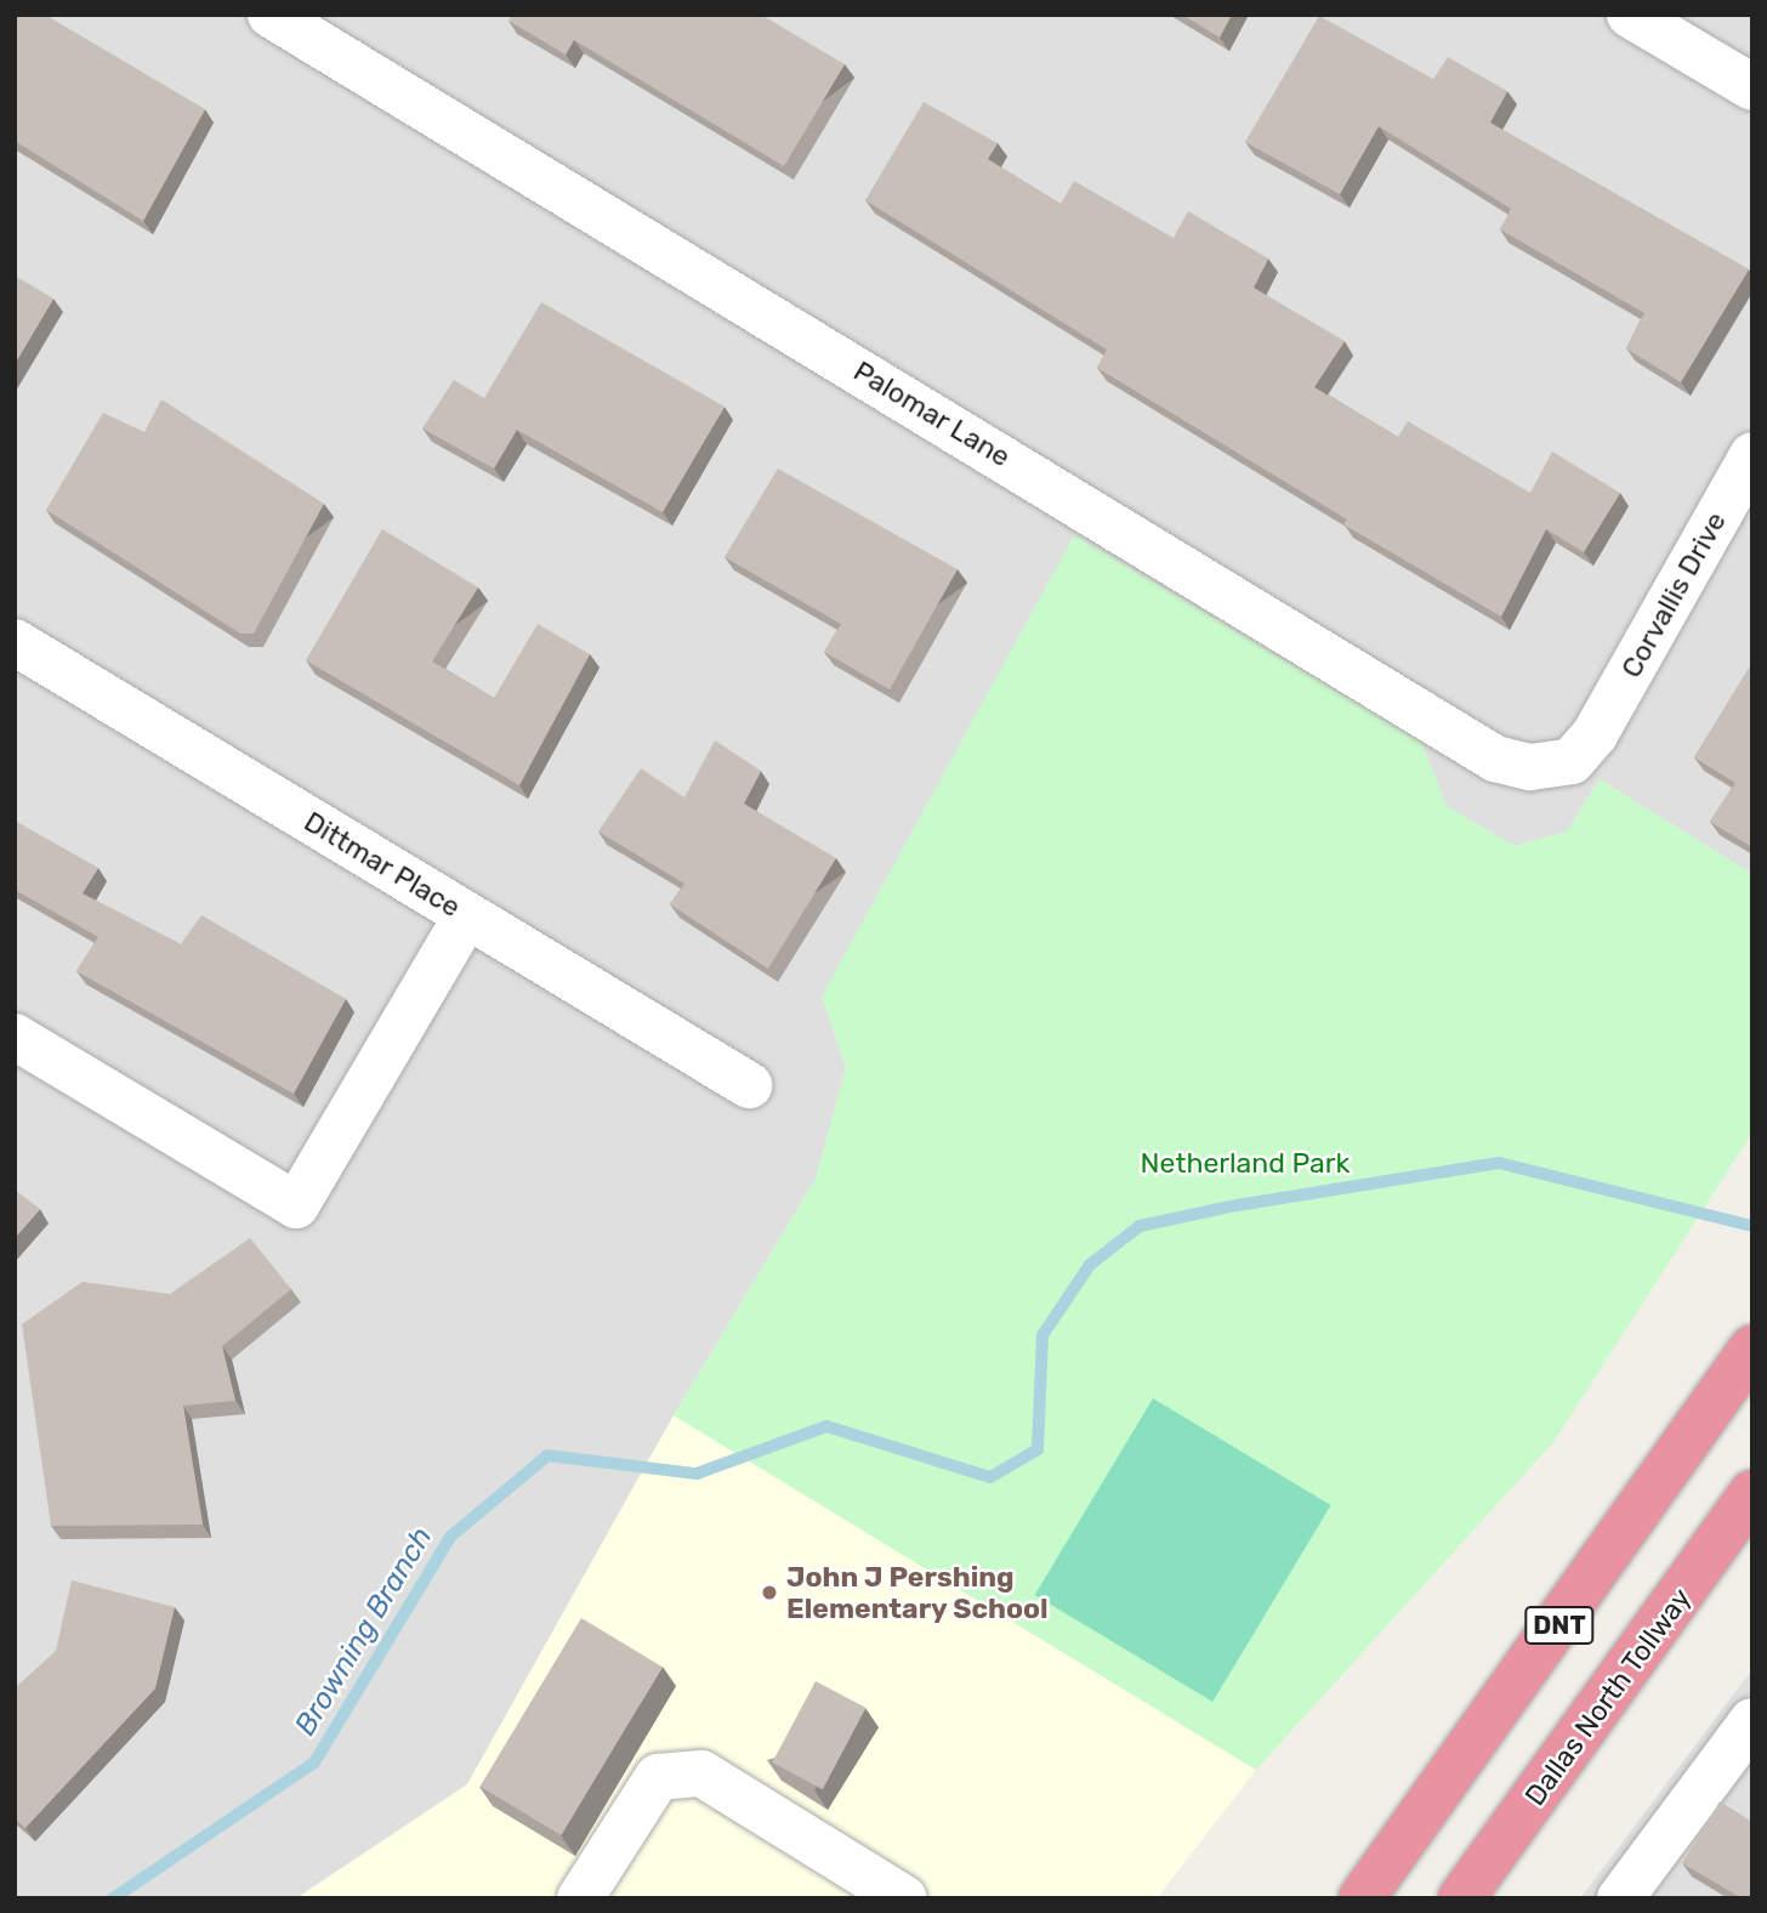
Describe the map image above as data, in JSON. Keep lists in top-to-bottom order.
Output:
{
  "streets": {
    "highway": ["DNT", "Dallas North Tollway"],
    "street": ["Palomar Lane", "Corvallis Drive", "Dittmar Place"]
  },
  "crossings": [
    ["Palomar Lane", "Corvallis Drive"]
  ],
  "water": ["Browning Branch"],
  "parks": ["Netherland Park"],
  "places": ["John J Pershing Elementary School"]
}
